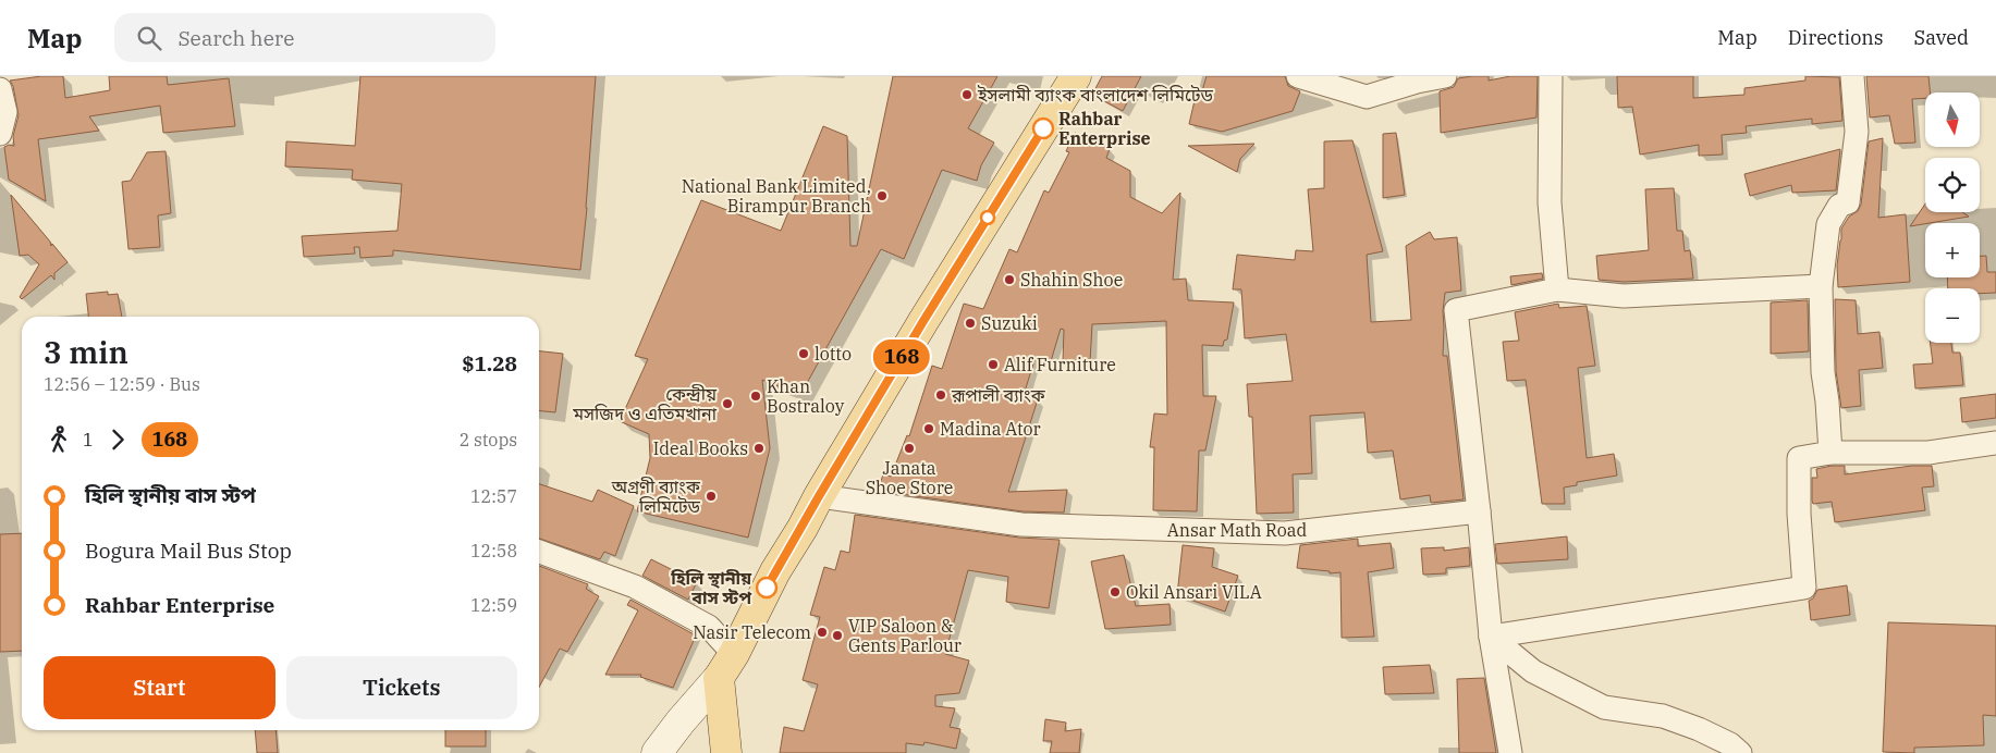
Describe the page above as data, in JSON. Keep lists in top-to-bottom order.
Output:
{
  "streets": {
    "street": ["Ansar Math Road"]
  },
  "places": [
    "ইসলামী ব্যাংক বাংলাদেশ লিমিটেড",
    "Rahbar Enterprise",
    "National Bank Limited, Birampur Branch",
    "Shahin Shoe",
    "Suzuki",
    "lotto",
    "Alif Furniture",
    "রূপালী ব্যাংক",
    "Khan Bostraloy",
    "কেন্দ্রীয় মসজিদ ও এতিমখানা",
    "Madina Ator",
    "Ideal Books",
    "Janata Shoe Store",
    "অগ্রণী ব্যাংক লিমিটেড",
    "হিলি স্থানীয় বাস স্টপ",
    "Okil Ansari VILA",
    "Nasir Telecom",
    "VIP Saloon & Gents Parlour"
  ],
  "lines": ["bus line 168"],
  "north": "bottom",
  "page": {
    "header": "Map",
    "search": "Search here",
    "nav": ["Map", "Directions", "Saved"],
    "on_map": "168",
    "map_buttons": ["+", "−"],
    "heading": ["3 min", "12:56 – 12:59 · Bus", "$1.28"],
    "legs": ["1", "168", "2 stops"],
    "list": [
      {
        "name": "হিলি স্থানীয় বাস স্টপ",
        "value": "12:57"
      },
      {
        "name": "Bogura Mail Bus Stop",
        "value": "12:58"
      },
      {
        "name": "Rahbar Enterprise",
        "value": "12:59"
      }
    ],
    "buttons": ["Start", "Tickets"]
  }
}
